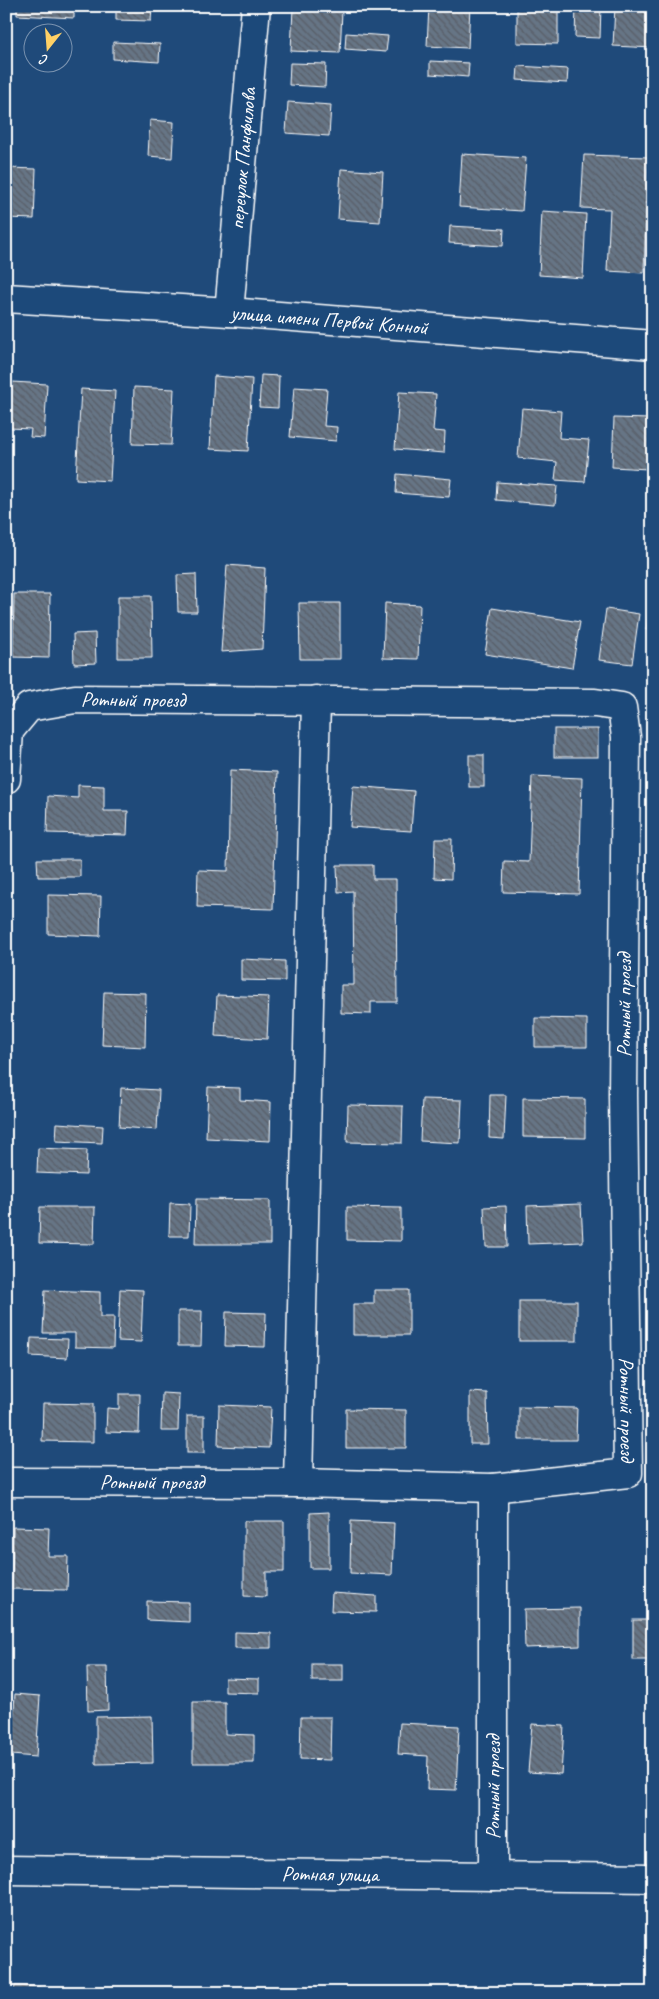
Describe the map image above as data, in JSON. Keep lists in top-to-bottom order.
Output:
{
  "streets": {
    "street": [
      "переулок Панфилова",
      "улица имени Первой Конной",
      "Ротный проезд",
      "Ротная улица"
    ]
  },
  "crossings": [
    ["переулок Панфилова", "улица имени Первой Конной"],
    ["Ротный проезд", "Ротная улица"]
  ],
  "north": "bottom"
}
